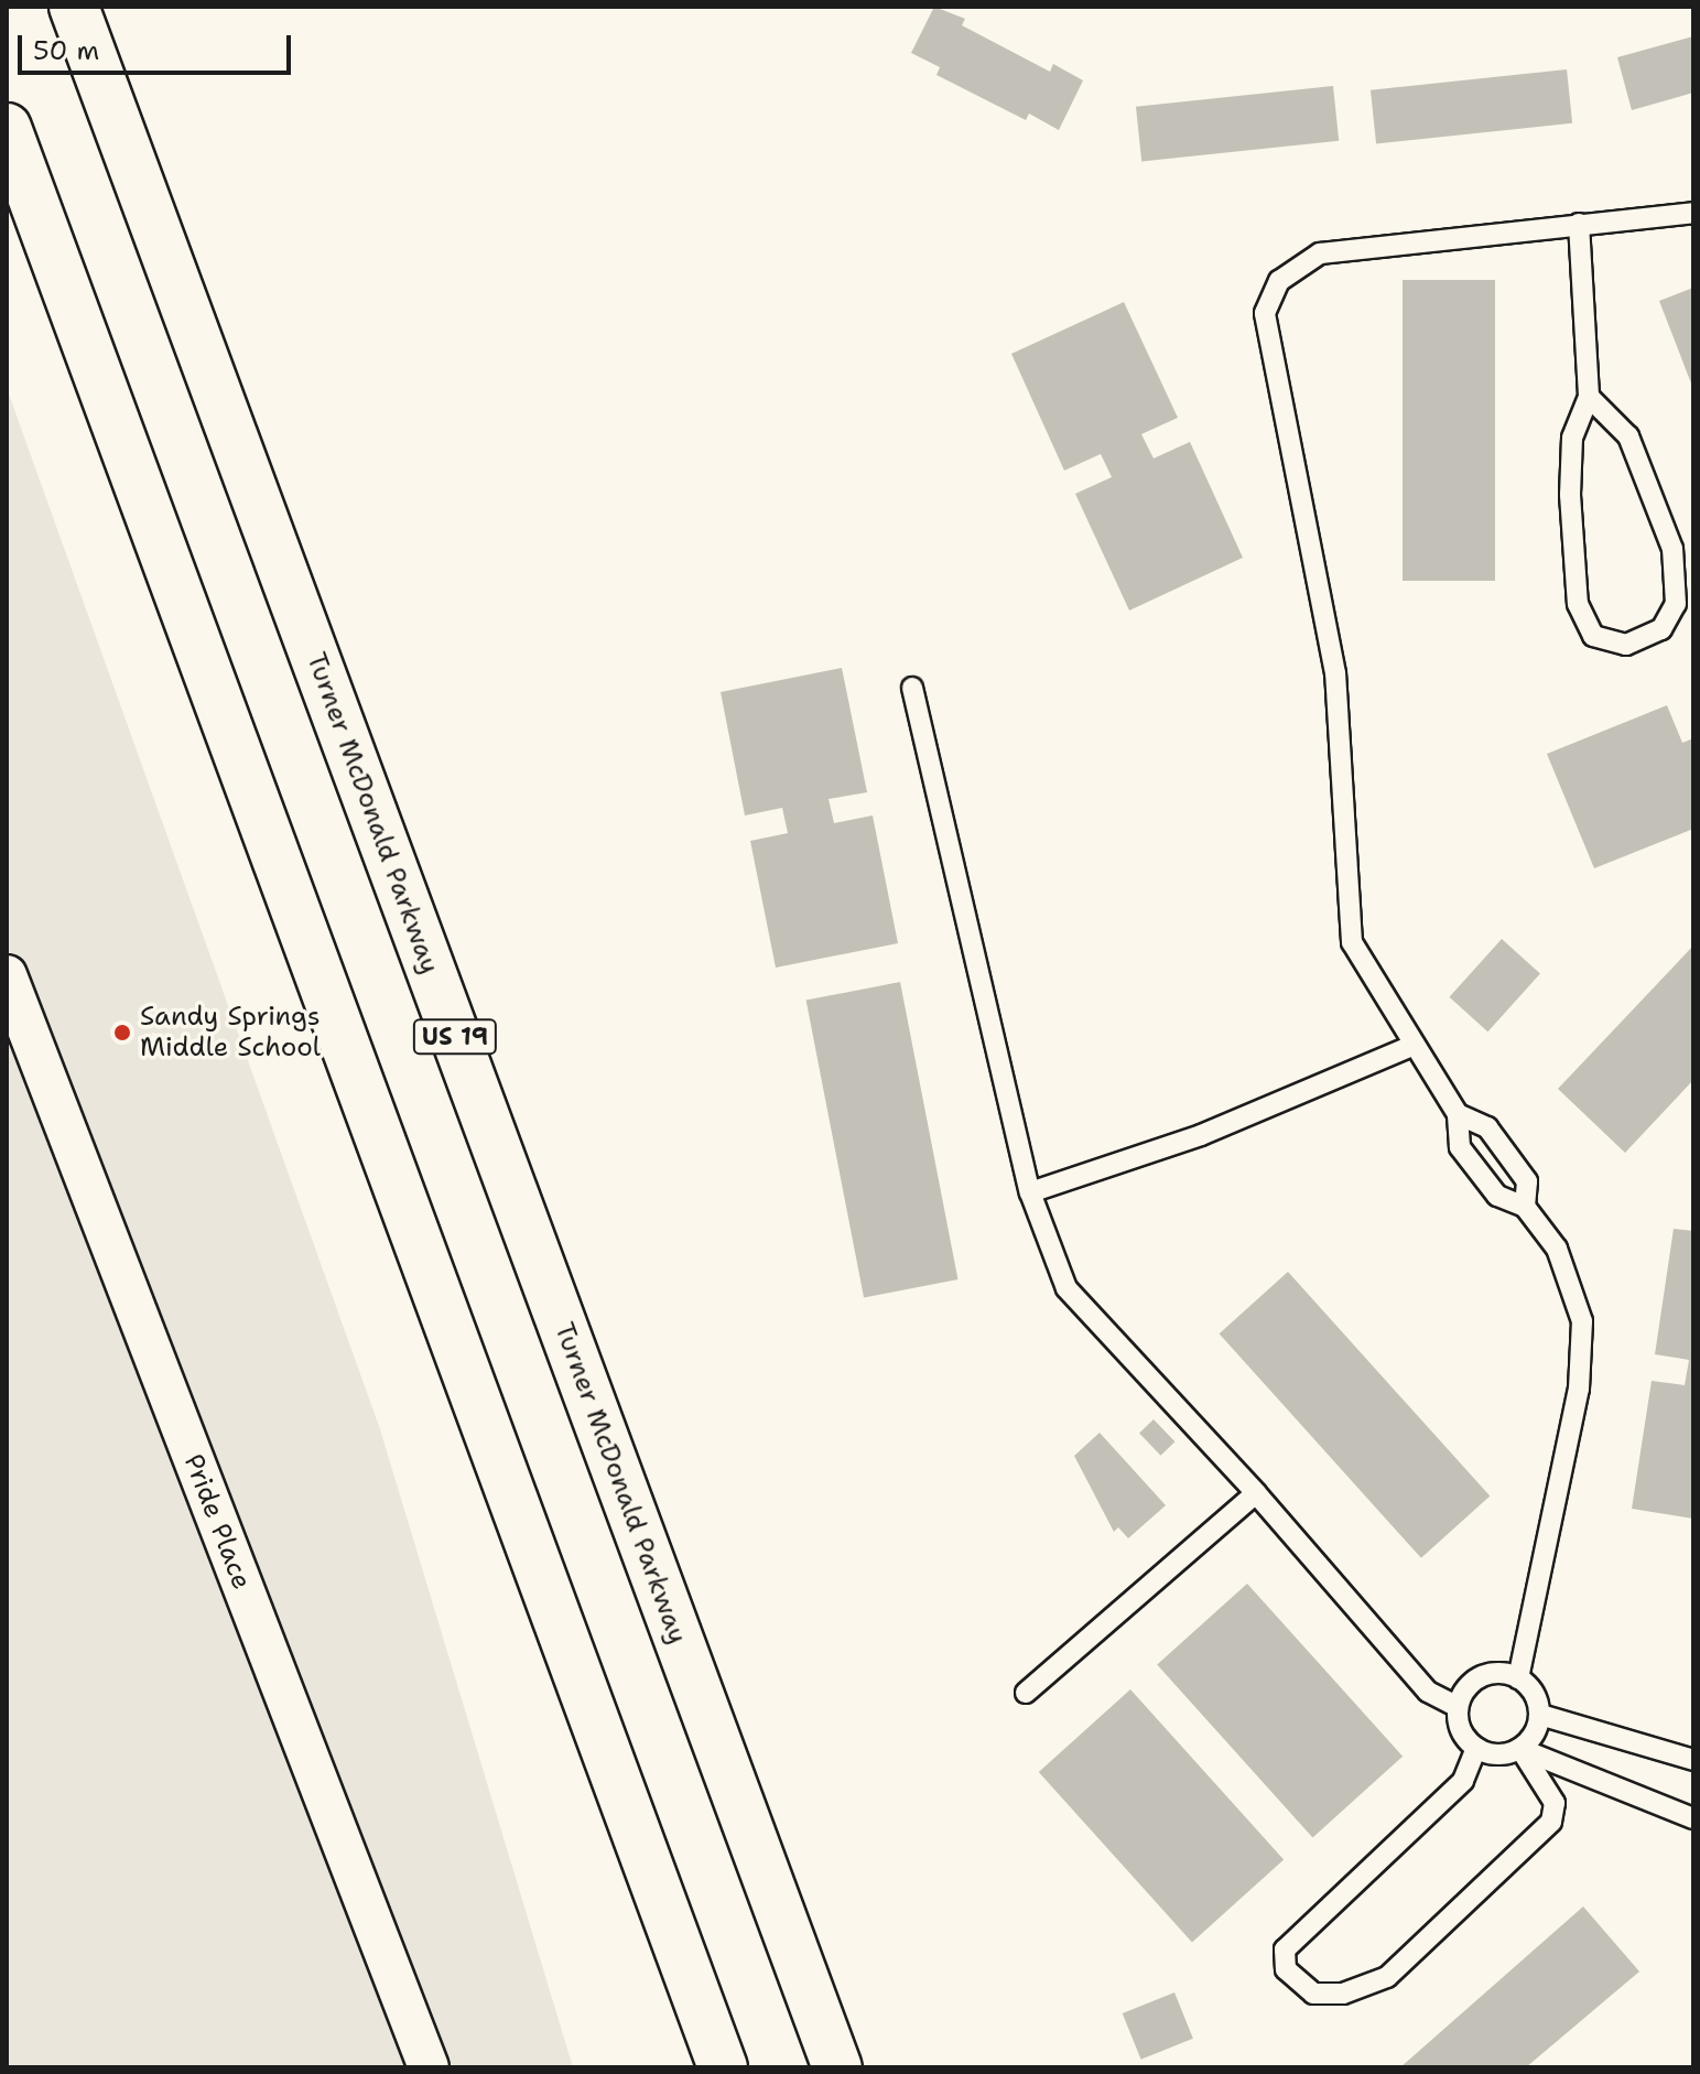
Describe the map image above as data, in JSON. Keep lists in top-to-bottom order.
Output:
{
  "streets": {
    "highway": ["Turner McDonald Parkway", "US 19"],
    "street": ["Pride Place"]
  },
  "places": ["Sandy Springs Middle School"],
  "scale_bar": "50 m"
}
